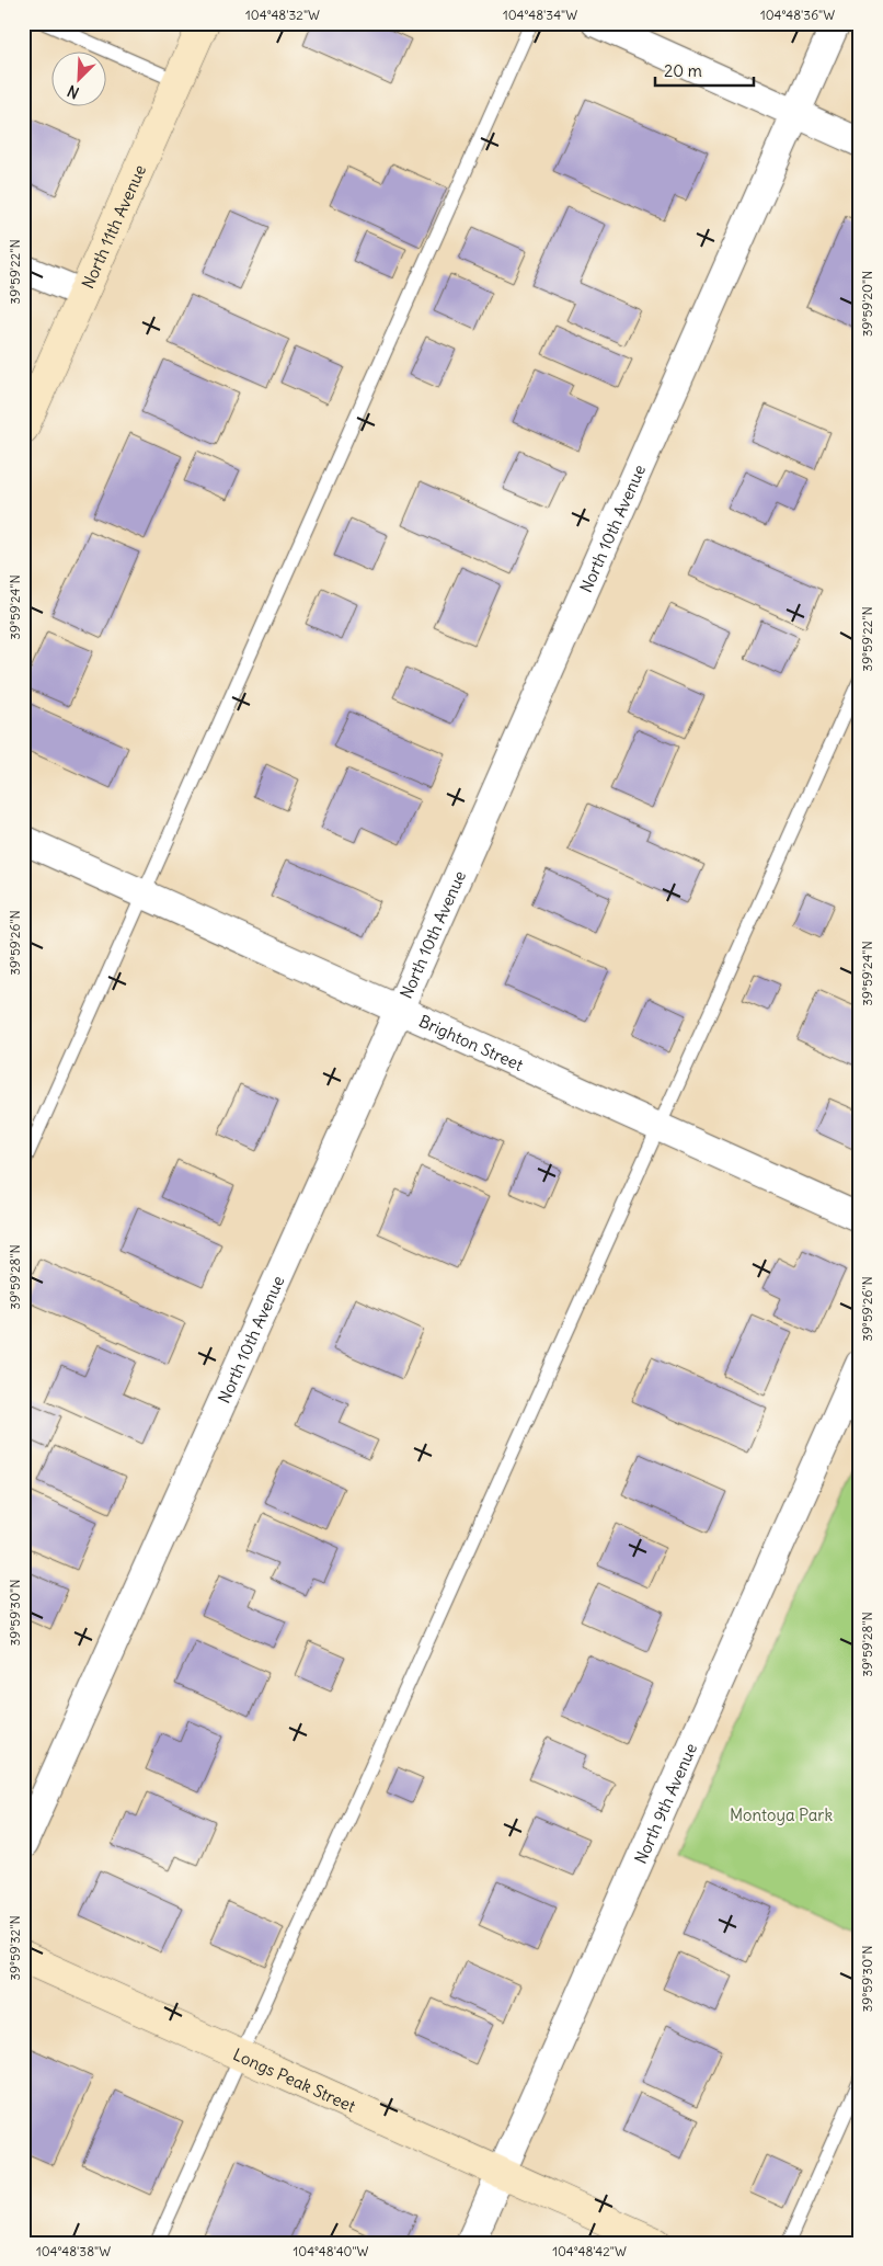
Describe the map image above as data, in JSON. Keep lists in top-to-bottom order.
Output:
{
  "streets": {
    "street": [
      "North 11th Avenue",
      "North 10th Avenue",
      "Brighton Street",
      "North 9th Avenue",
      "Longs Peak Street"
    ]
  },
  "crossings": [
    ["North 10th Avenue", "Brighton Street"],
    ["North 9th Avenue", "Longs Peak Street"]
  ],
  "parks": ["Montoya Park"],
  "scale_bar": "20 m",
  "north": "bottom left",
  "coordinates": [
    "104°48'32\"W",
    "104°48'34\"W",
    "104°48'36\"W",
    "39°59'22\"N",
    "39°59'20\"N",
    "39°59'24\"N",
    "39°59'26\"N",
    "39°59'28\"N",
    "39°59'30\"N",
    "39°59'32\"N",
    "104°48'38\"W",
    "104°48'40\"W",
    "104°48'42\"W"
  ]
}
